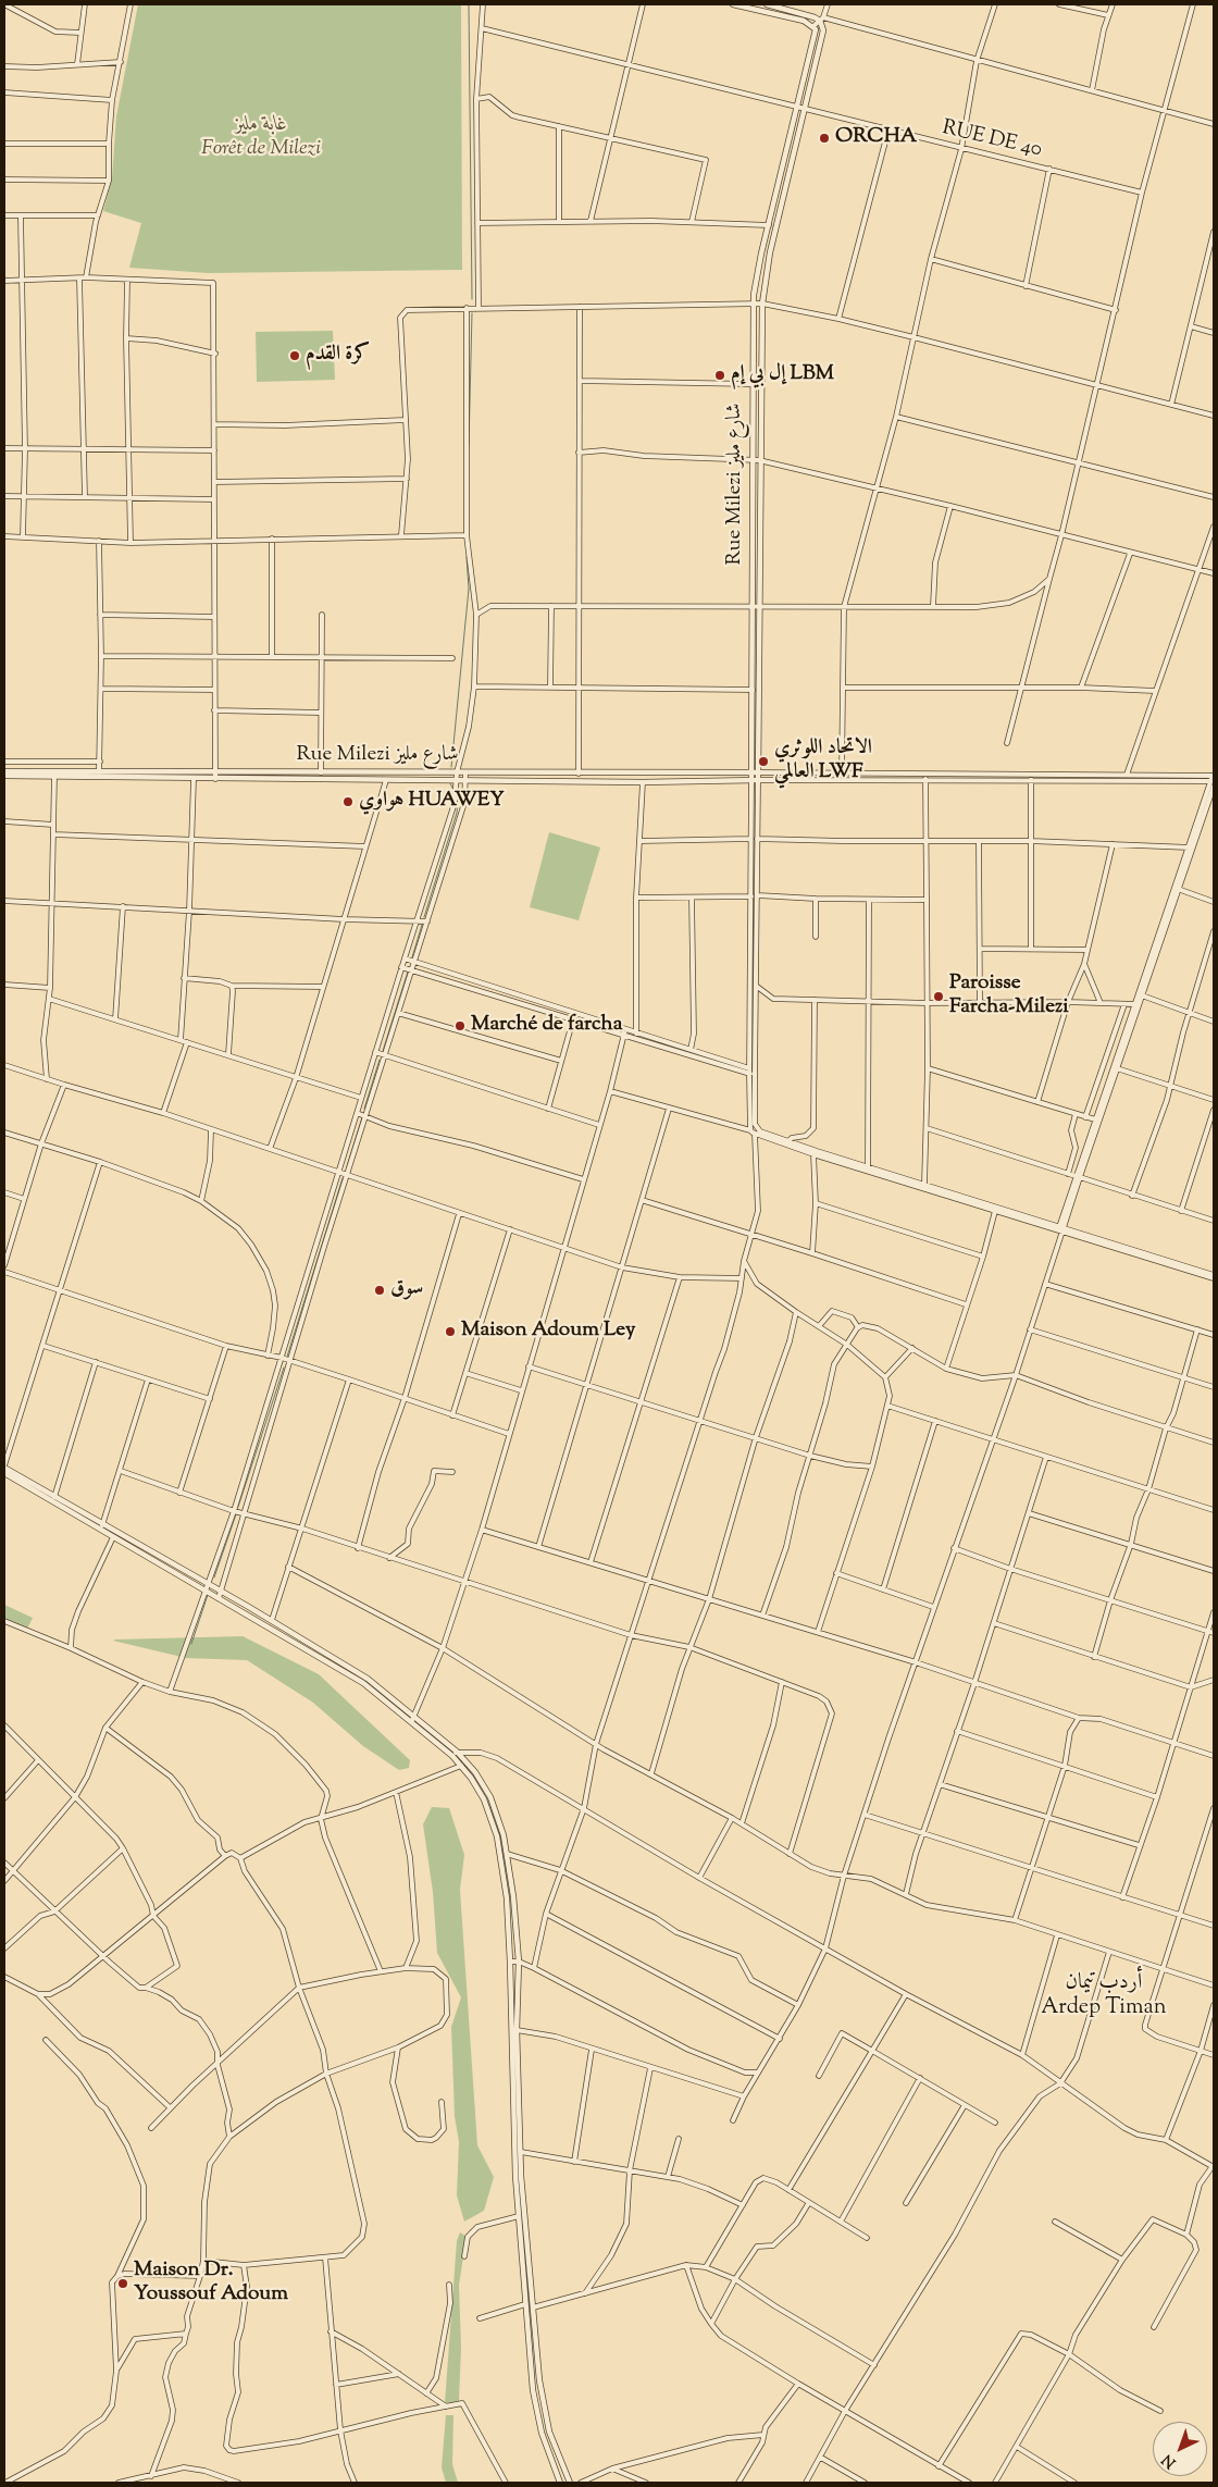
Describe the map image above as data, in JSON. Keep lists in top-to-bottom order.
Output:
{
  "streets": {
    "street": ["RUE DE 40", "Rue Milezi شارع مليز"]
  },
  "crossings": [
    ["RUE DE 40", "Rue Milezi شارع مليز"]
  ],
  "districts": ["أردب تيمان Ardep Timan"],
  "parks": ["غابة مليز Forêt de Milezi"],
  "places": [
    "ORCHA",
    "كرة القدم",
    "إل بي إم LBM",
    "الاتحاد اللوثري العالمي LWF",
    "هواوي HUAWEY",
    "Paroisse Farcha-Milezi",
    "Marché de farcha",
    "سوق",
    "Maison Adoum Ley",
    "Maison Dr. Youssouf Adoum"
  ],
  "north": "bottom left"
}
